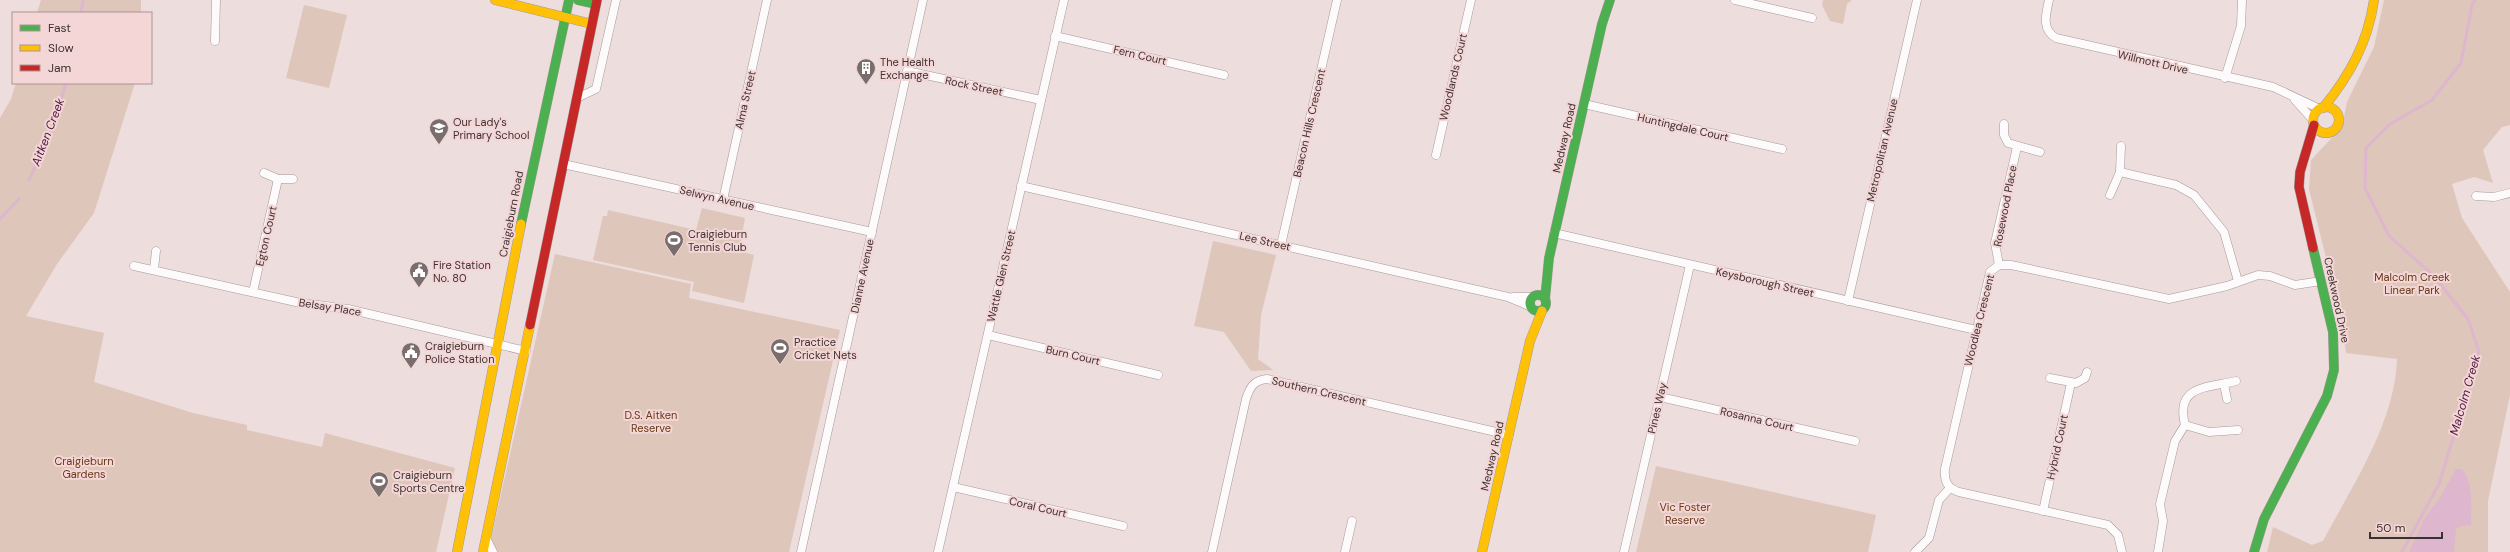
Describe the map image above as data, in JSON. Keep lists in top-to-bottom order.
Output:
{
  "streets": {
    "street": [
      "Fern Court",
      "Willmott Drive",
      "Woodlands Court",
      "Rock Street",
      "Alma Street",
      "Beacon Hills Crescent",
      "Huntingdale Court",
      "Medway Road",
      "Metropolitan Avenue",
      "Selwyn Avenue",
      "Rosewood Place",
      "Craigieburn Road",
      "Egton Court",
      "Lee Street",
      "Dianne Avenue",
      "Wattle Glen Street",
      "Keysborough Street",
      "Creekwood Drive",
      "Belsay Place",
      "Woodlea Crescent",
      "Burn Court",
      "Southern Crescent",
      "Pines Way",
      "Rosanna Court",
      "Hybrid Court",
      "Coral Court"
    ]
  },
  "crossings": [
    ["Fern Court", "Wattle Glen Street"],
    ["Willmott Drive", "Creekwood Drive"],
    ["Rock Street", "Dianne Avenue"],
    ["Rock Street", "Wattle Glen Street"],
    ["Alma Street", "Selwyn Avenue"],
    ["Beacon Hills Crescent", "Lee Street"],
    ["Huntingdale Court", "Medway Road"],
    ["Medway Road", "Lee Street"],
    ["Medway Road", "Keysborough Street"],
    ["Medway Road", "Southern Crescent"],
    ["Metropolitan Avenue", "Keysborough Street"],
    ["Selwyn Avenue", "Dianne Avenue"],
    ["Rosewood Place", "Woodlea Crescent"],
    ["Craigieburn Road", "Belsay Place"],
    ["Egton Court", "Belsay Place"],
    ["Lee Street", "Wattle Glen Street"],
    ["Wattle Glen Street", "Burn Court"],
    ["Wattle Glen Street", "Coral Court"],
    ["Keysborough Street", "Woodlea Crescent"],
    ["Keysborough Street", "Pines Way"],
    ["Creekwood Drive", "Woodlea Crescent"],
    ["Pines Way", "Rosanna Court"]
  ],
  "water": ["Aitken Creek", "Malcolm Creek"],
  "parks": [
    "Malcolm Creek Linear Park",
    "D.S. Aitken Reserve",
    "Craigieburn Gardens",
    "Vic Foster Reserve"
  ],
  "places": {
    "building": ["The Health Exchange"],
    "school or university": ["Our Lady's Primary School"],
    "sports": ["Craigieburn Tennis Club", "Practice Cricket Nets", "Craigieburn Sports Centre"],
    "public building": ["Fire Station No. 80", "Craigieburn Police Station"]
  },
  "legend": ["Fast", "Slow", "Jam"],
  "scale_bar": "50 m"
}
